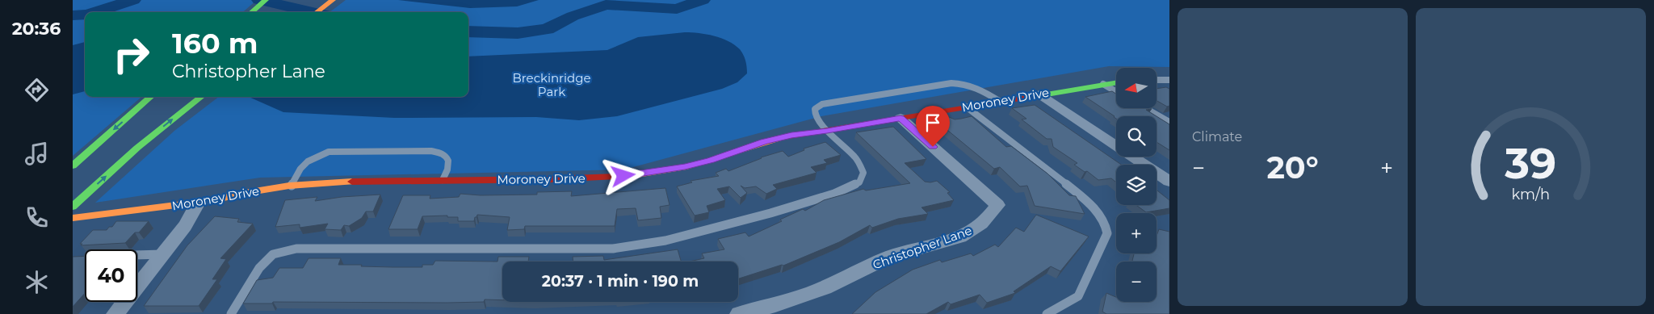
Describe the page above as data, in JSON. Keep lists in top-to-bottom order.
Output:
{
  "streets": {
    "street": ["Moroney Drive", "Christopher Lane"]
  },
  "crossings": [
    ["Moroney Drive", "Christopher Lane"]
  ],
  "parks": ["Breckinridge Park"],
  "north": "left",
  "page": {
    "tabs": "20:36",
    "tile": "Climate",
    "turn": ["160 m", "Christopher Lane"],
    "map_buttons": ["+", "−"],
    "heat": ["−", "20°", "+"],
    "limit": "40",
    "trip": "20:37 · 1 min · 190 m",
    "gauge": ["39", "km/h"]
  }
}
